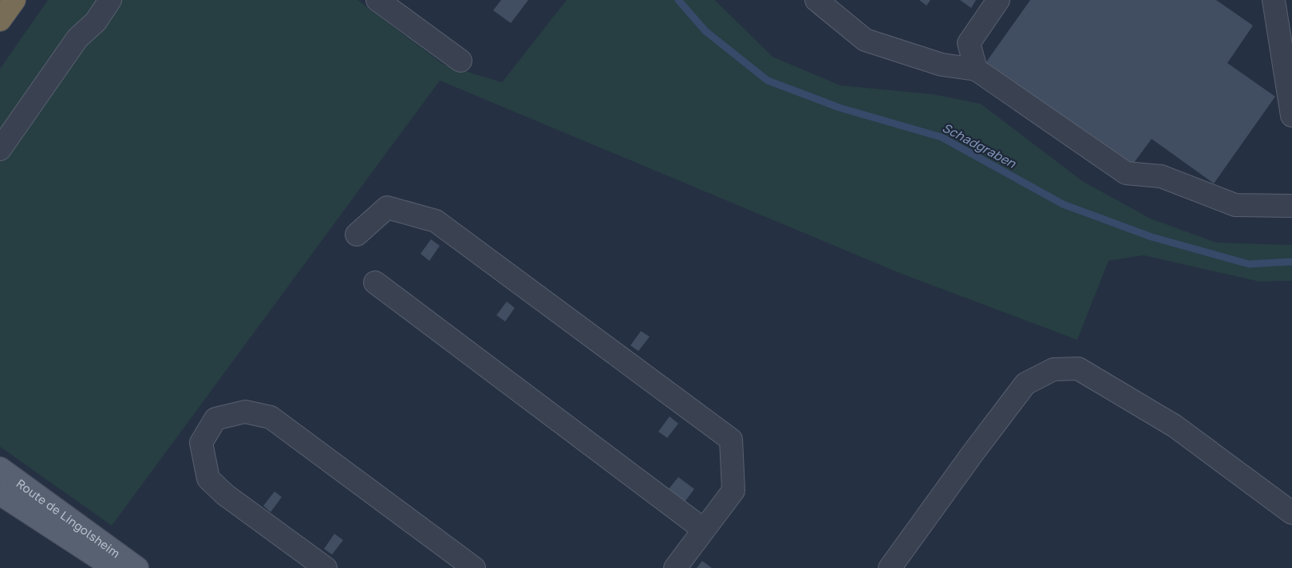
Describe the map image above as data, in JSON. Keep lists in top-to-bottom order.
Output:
{
  "streets": {
    "main road": ["Route de Lingolsheim"]
  },
  "water": ["Schadgraben"]
}
